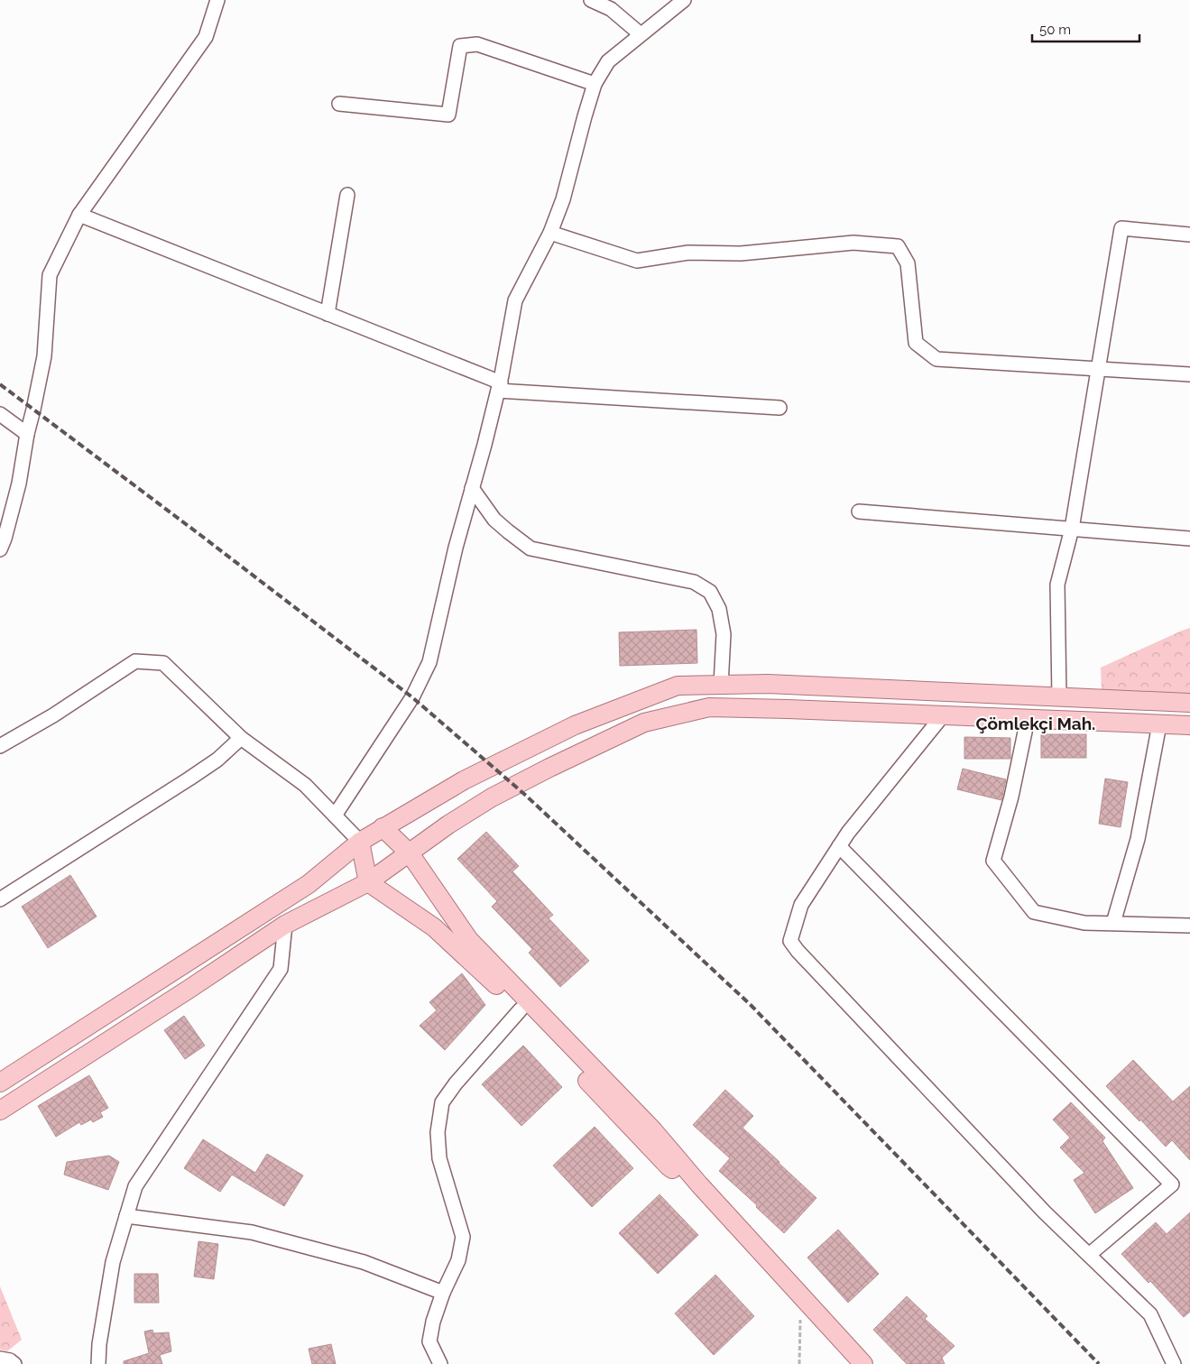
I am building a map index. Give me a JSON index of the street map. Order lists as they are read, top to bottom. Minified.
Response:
{"districts":["Çömlekçi Mah."],"scale_bar":"50 m"}
